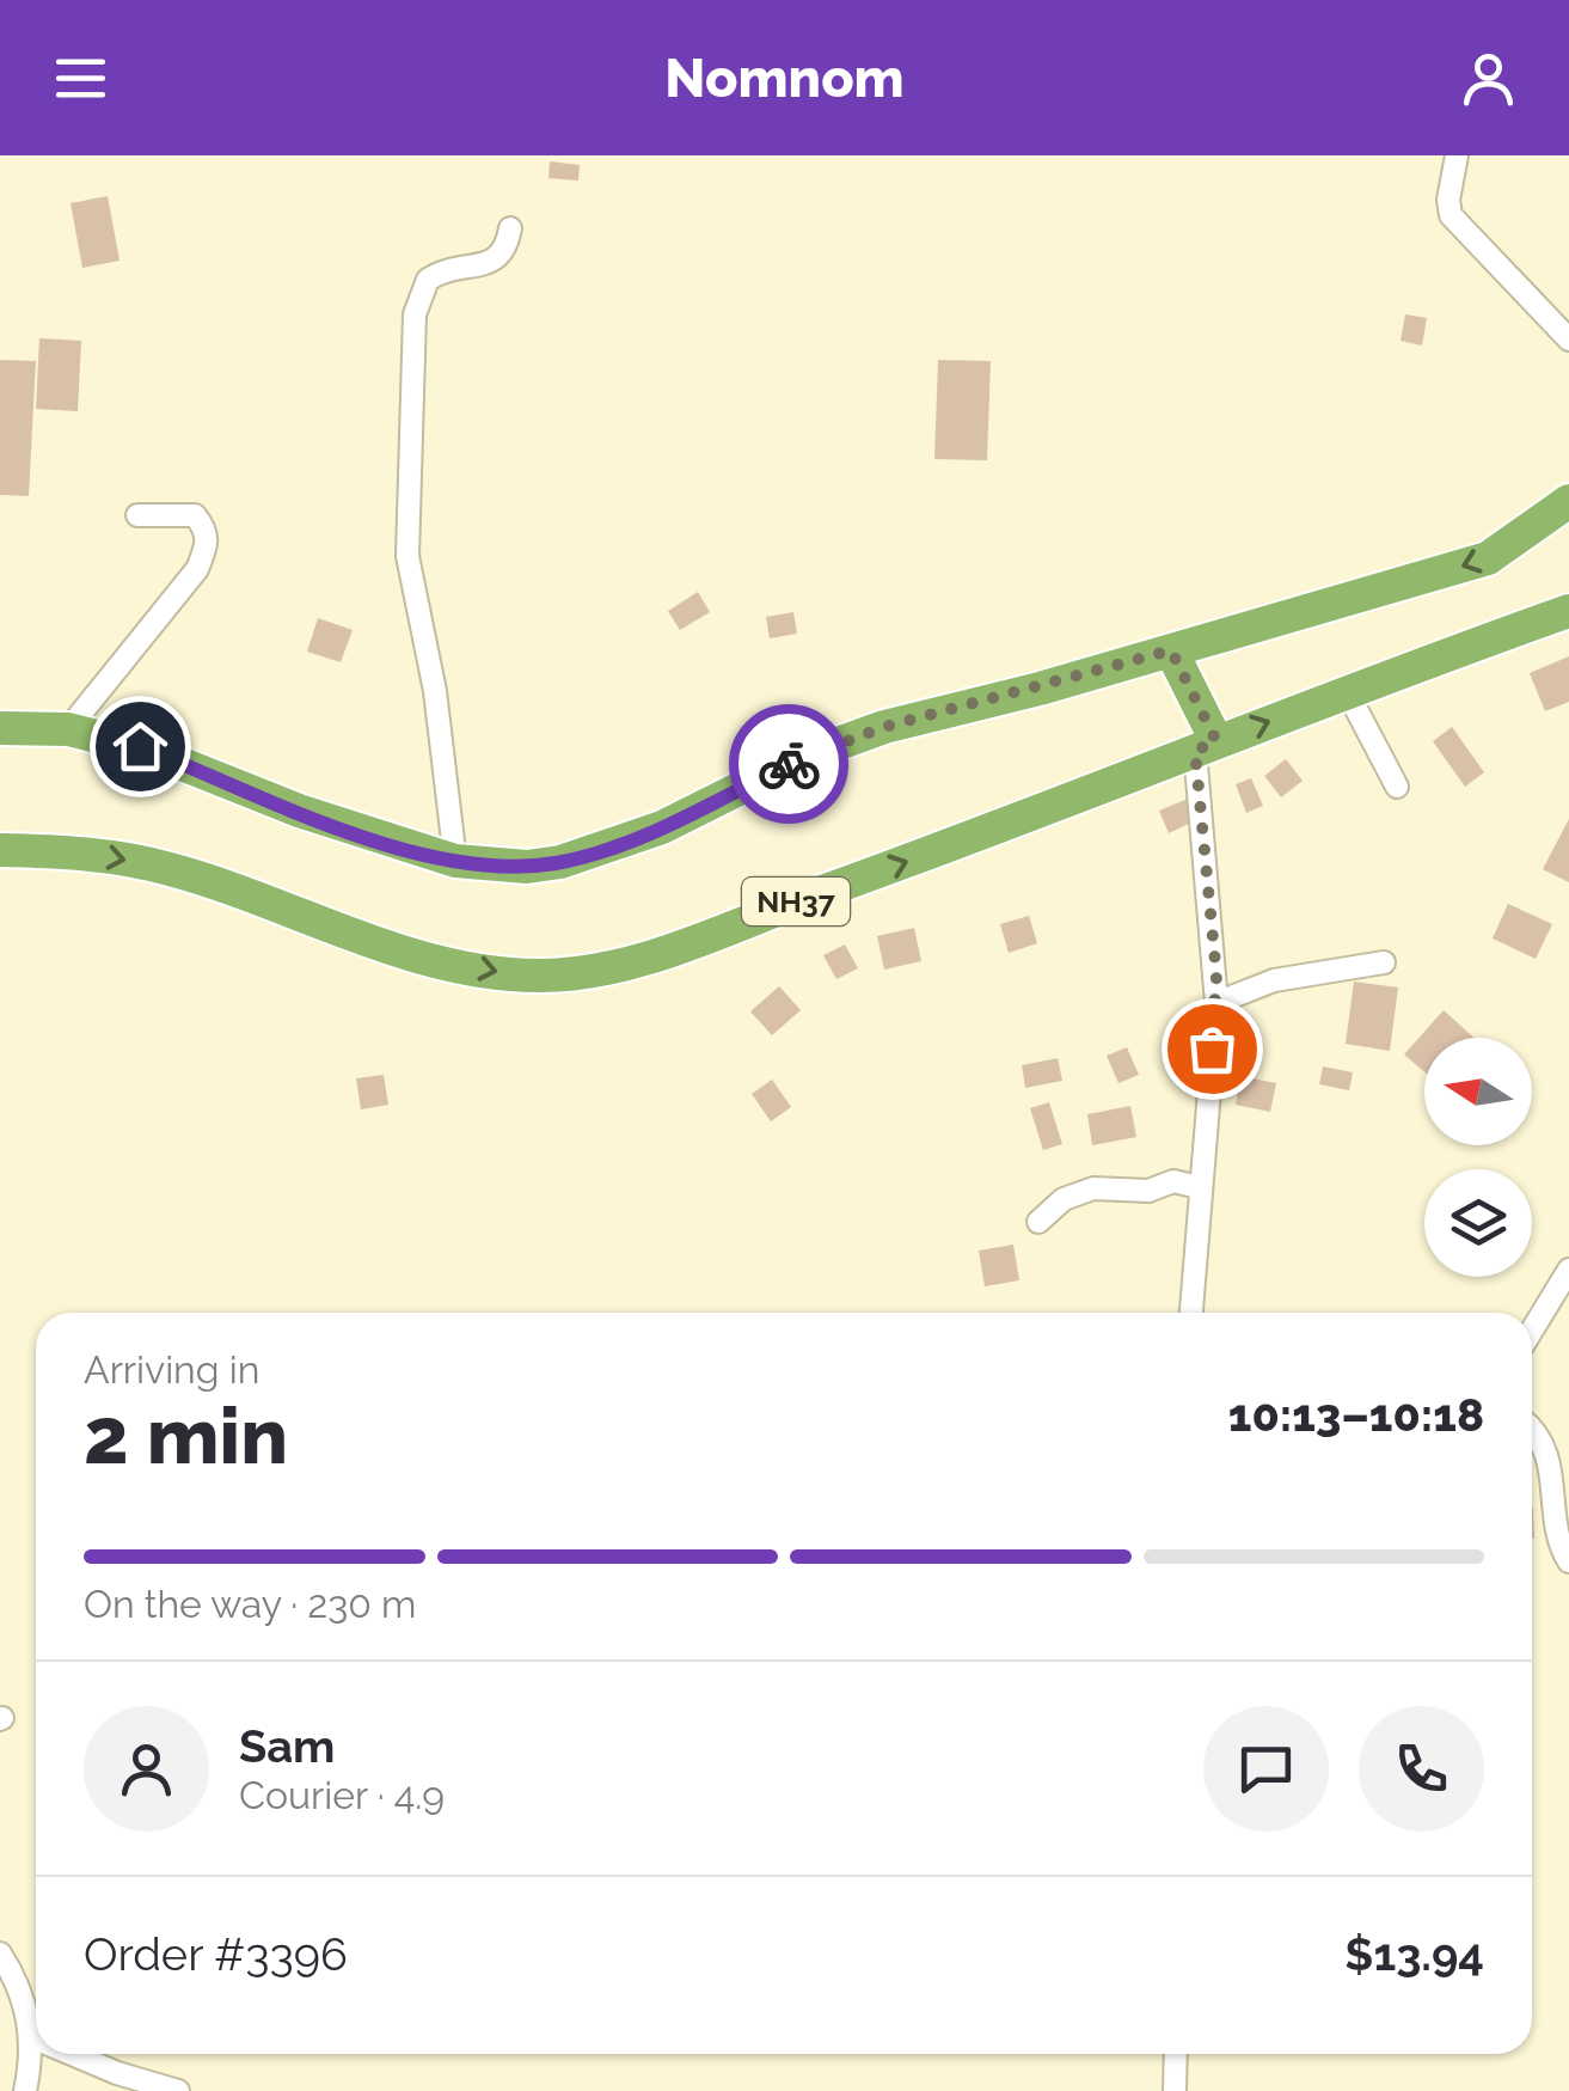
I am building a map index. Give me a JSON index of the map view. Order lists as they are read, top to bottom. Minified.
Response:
{"streets":{"highway":["NH37"]},"north":"left","page":{"header":"Nomnom","heading":["2 min","Arriving in","10:13–10:18"],"panel":["Sam","Courier · 4.9","Order #3396","$13.94"],"bar":"On the way · 230 m"}}
